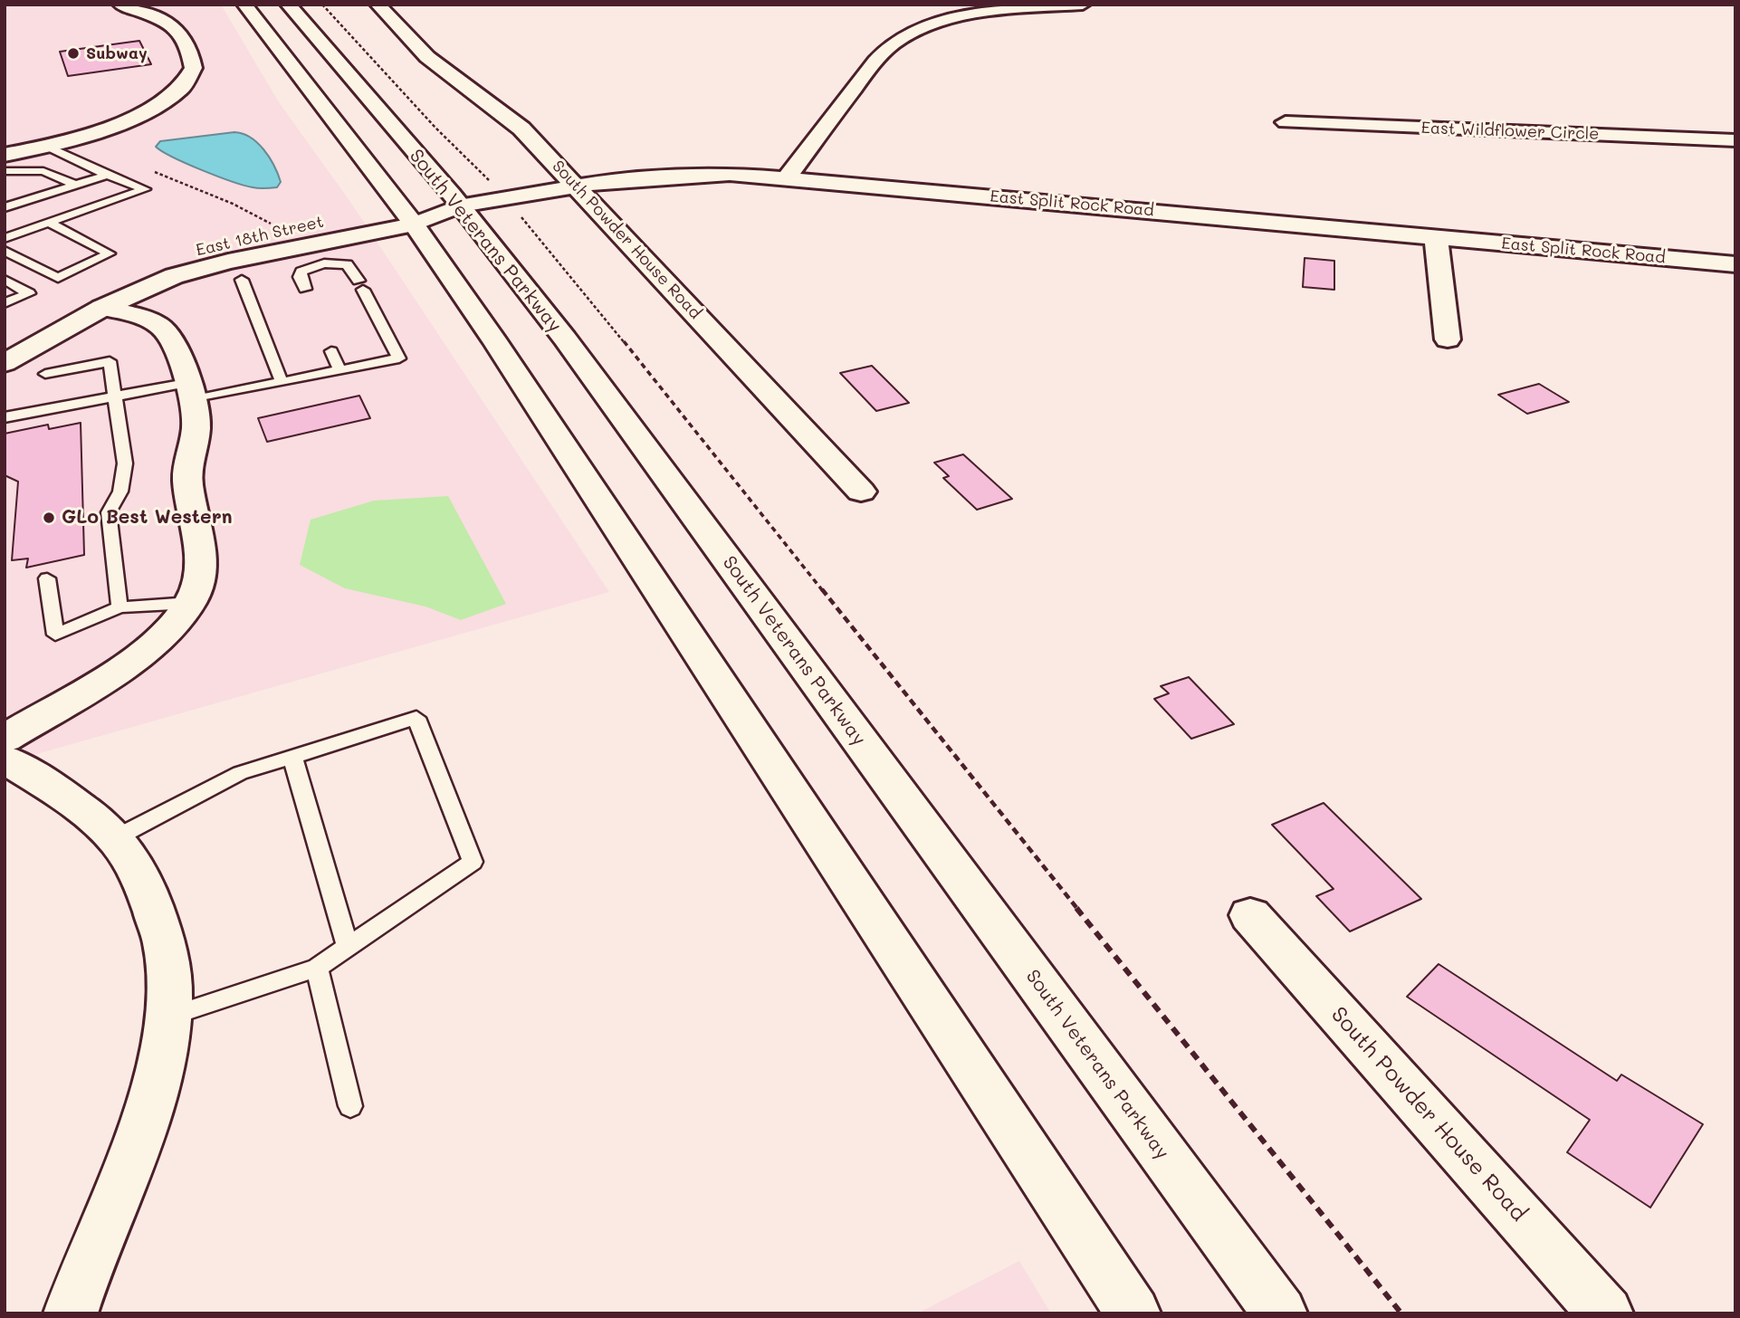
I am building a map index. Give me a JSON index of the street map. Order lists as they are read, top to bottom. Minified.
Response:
{"streets":{"main road":["East Wildflower Circle","East Split Rock Road","East 18th Street","South Powder House Road","South Veterans Parkway"]},"crossings":[["East Split Rock Road","East 18th Street"],["East Split Rock Road","South Powder House Road"],["East Split Rock Road","South Veterans Parkway"],["East 18th Street","South Veterans Parkway"]],"places":["Subway","GLo Best Western"]}
